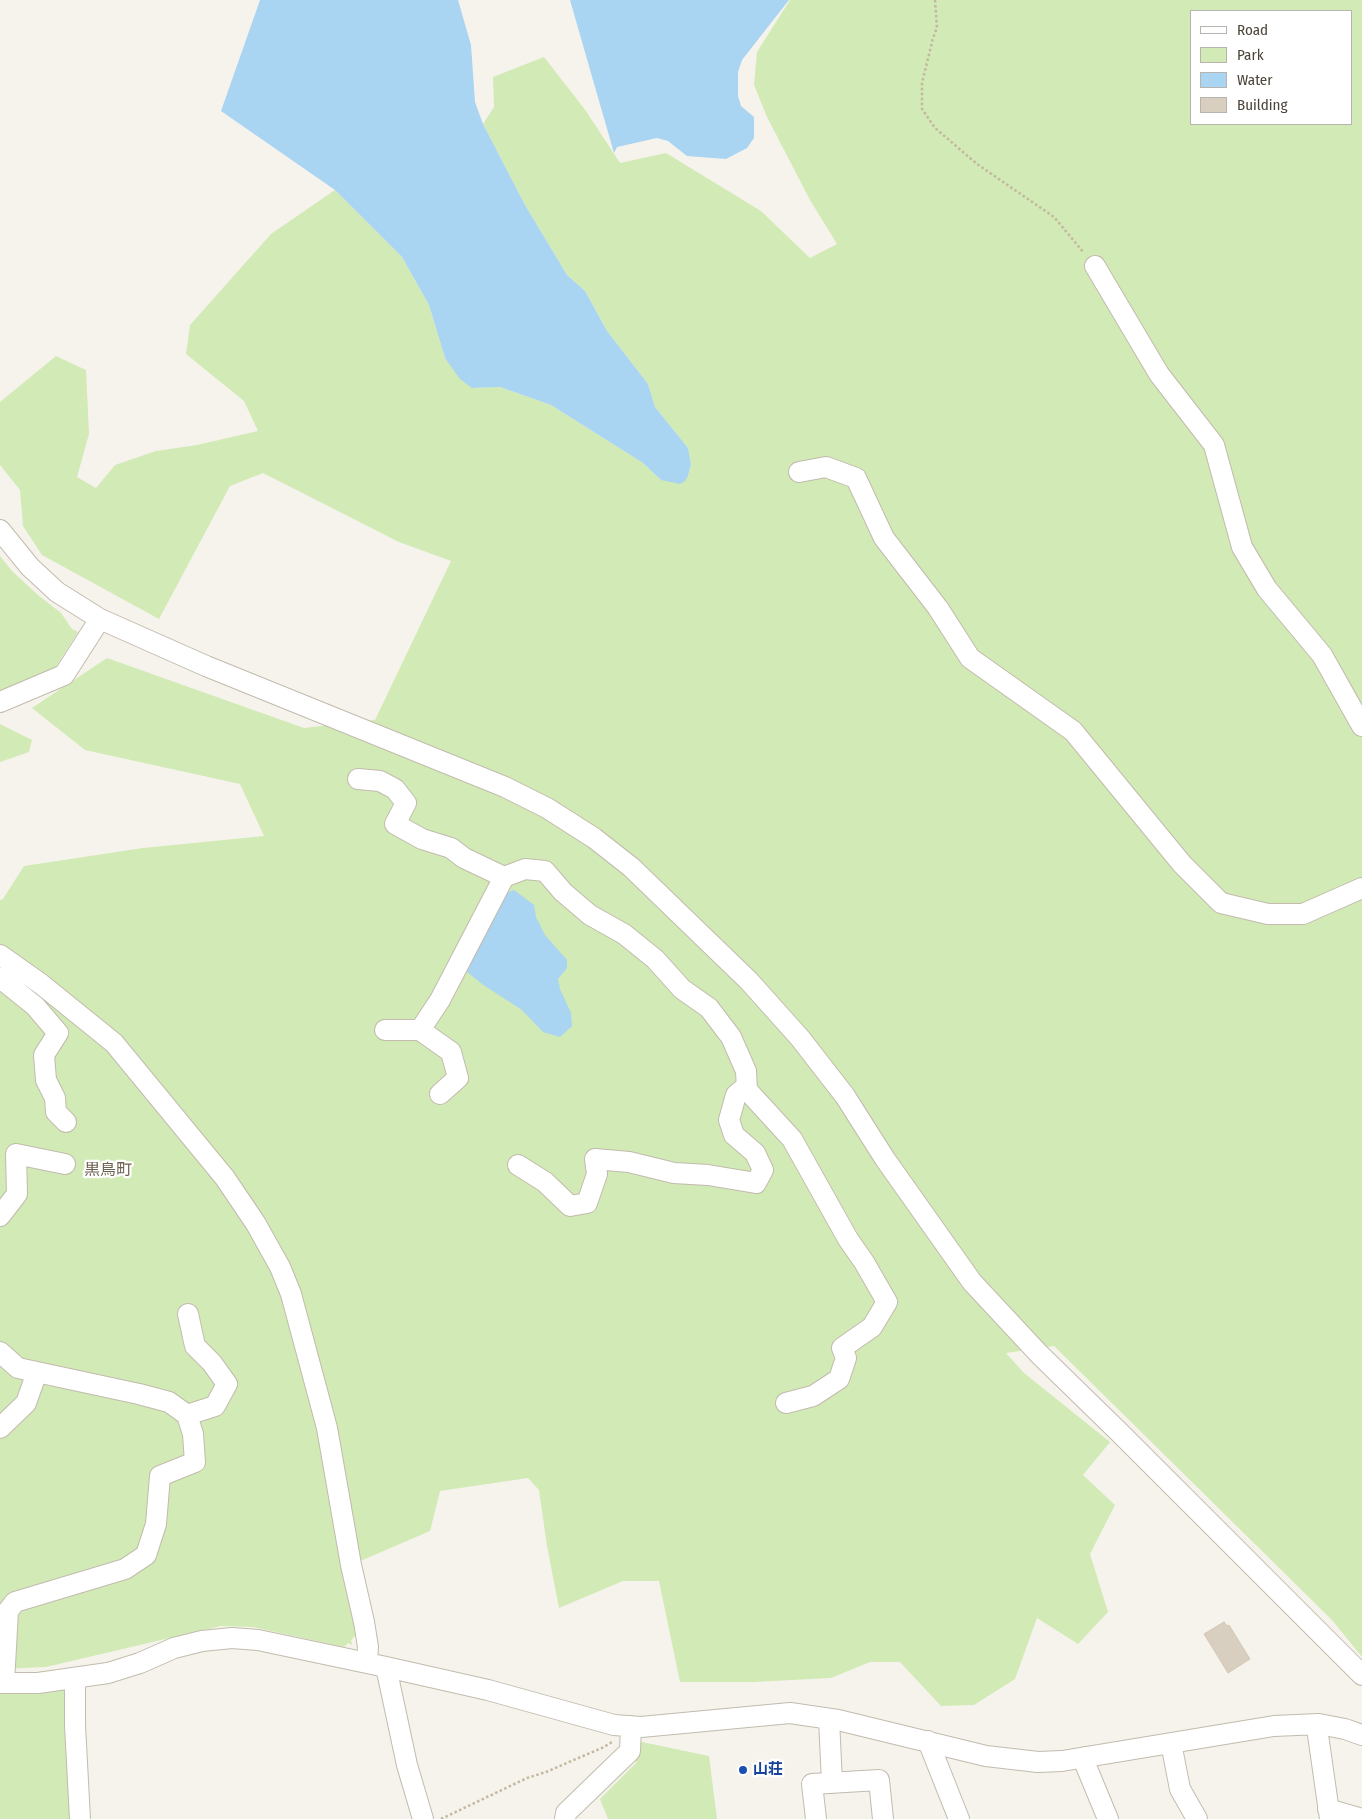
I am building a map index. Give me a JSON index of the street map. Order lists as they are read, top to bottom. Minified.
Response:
{"districts":["黒鳥町"],"places":["山荘"],"legend":["Road","Park","Water","Building"]}
